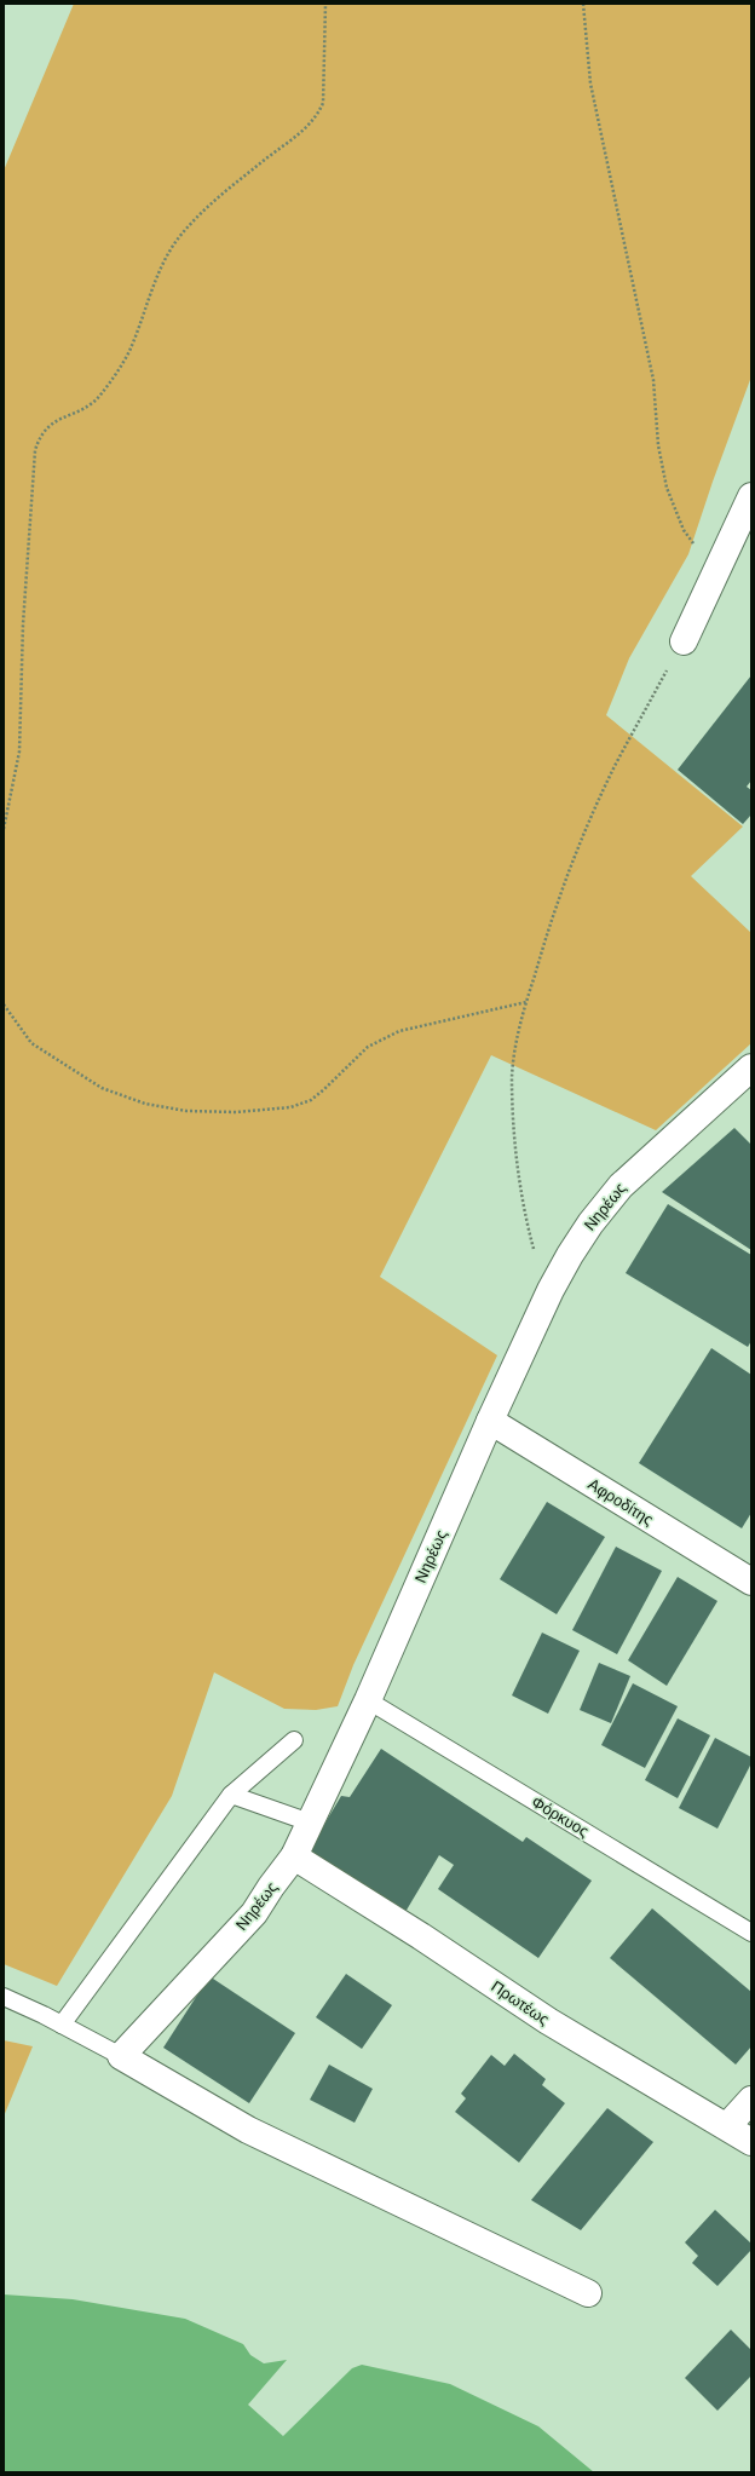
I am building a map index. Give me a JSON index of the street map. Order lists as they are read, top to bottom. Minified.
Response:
{"streets":{"street":["Νηρέως","Αφροδίτης","Πρωτέως"],"lane":["Φόρκυος"]},"crossings":[["Νηρέως","Αφροδίτης"],["Νηρέως","Φόρκυος"],["Νηρέως","Πρωτέως"]]}
